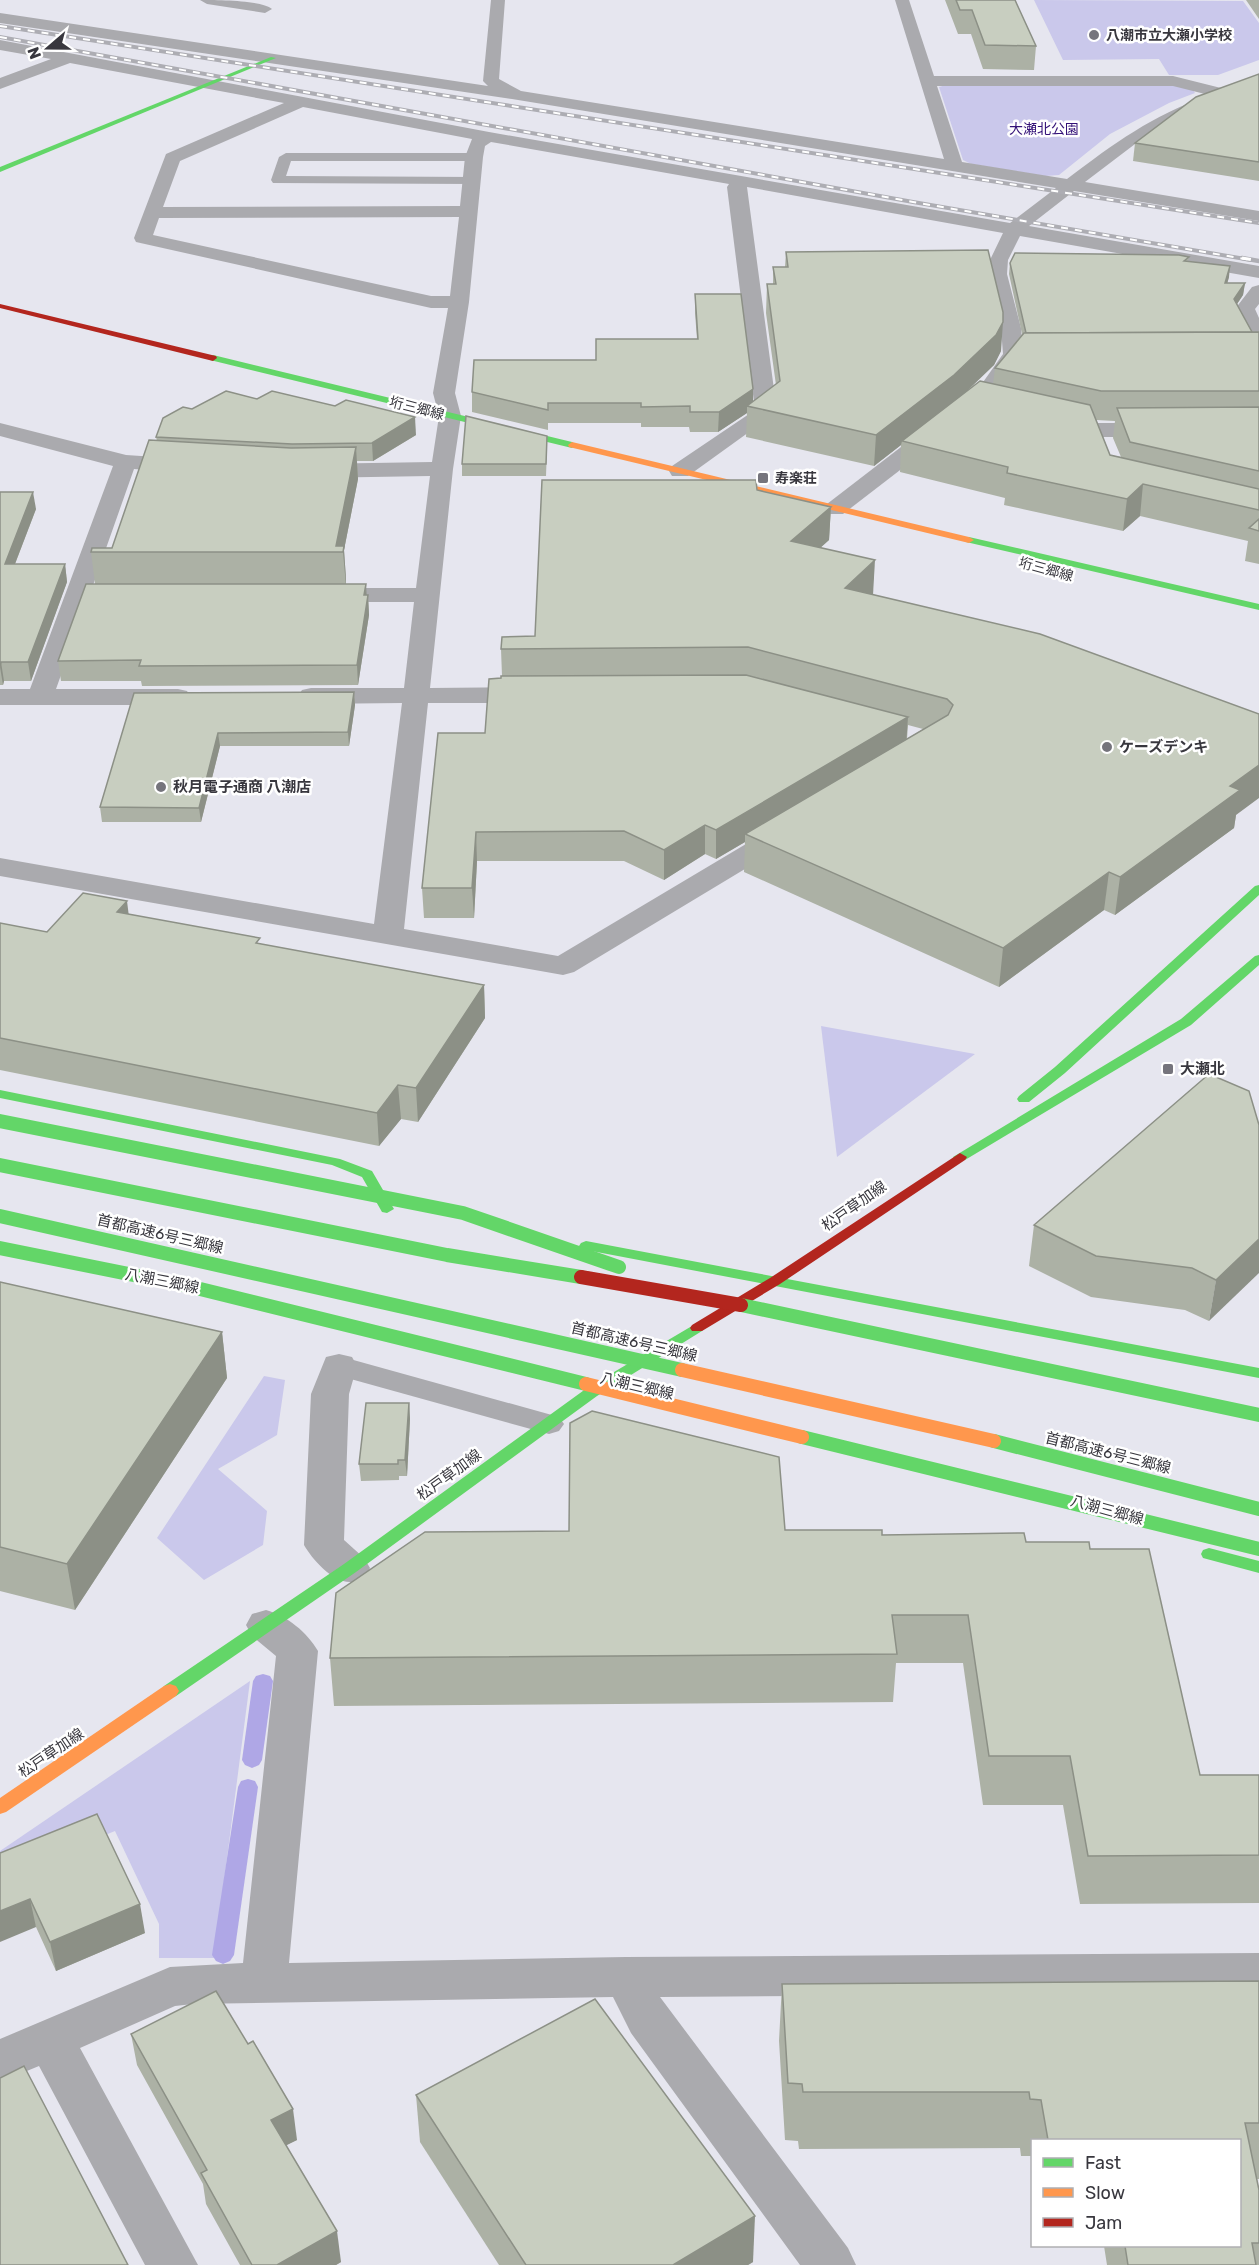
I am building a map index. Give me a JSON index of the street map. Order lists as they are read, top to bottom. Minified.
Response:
{"streets":{"main road":["垳三郷線","松戸草加線","首都高速6号三郷線","八潮三郷線"]},"crossings":[["松戸草加線","八潮三郷線"]],"parks":["大瀬北公園"],"places":{"other":["八潮市立大瀬小学校","ケーズデンキ","秋月電子通商 八潮店"],"transit":["寿楽荘","大瀬北"]},"legend":["Fast","Slow","Jam"],"north":"left"}
